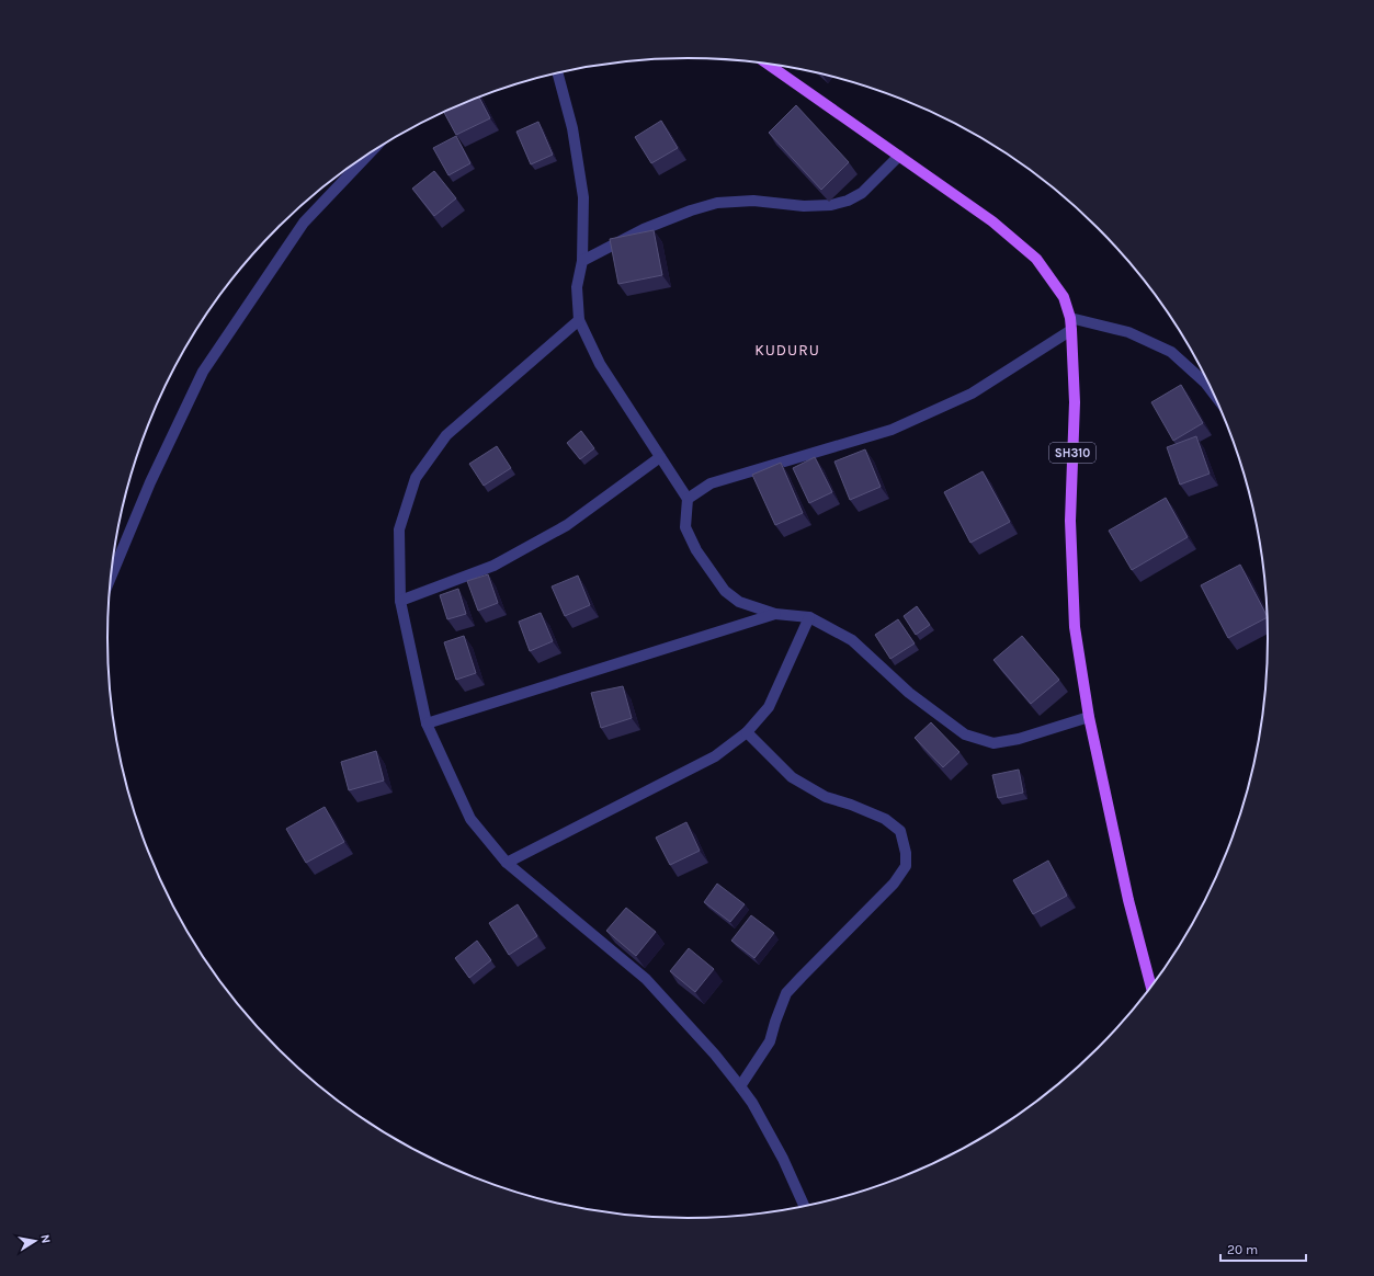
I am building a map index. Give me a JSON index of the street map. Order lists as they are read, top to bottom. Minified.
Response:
{"streets":{"main road":["SH310"]},"districts":["KUDURU"],"scale_bar":"20 m","north":"right"}
